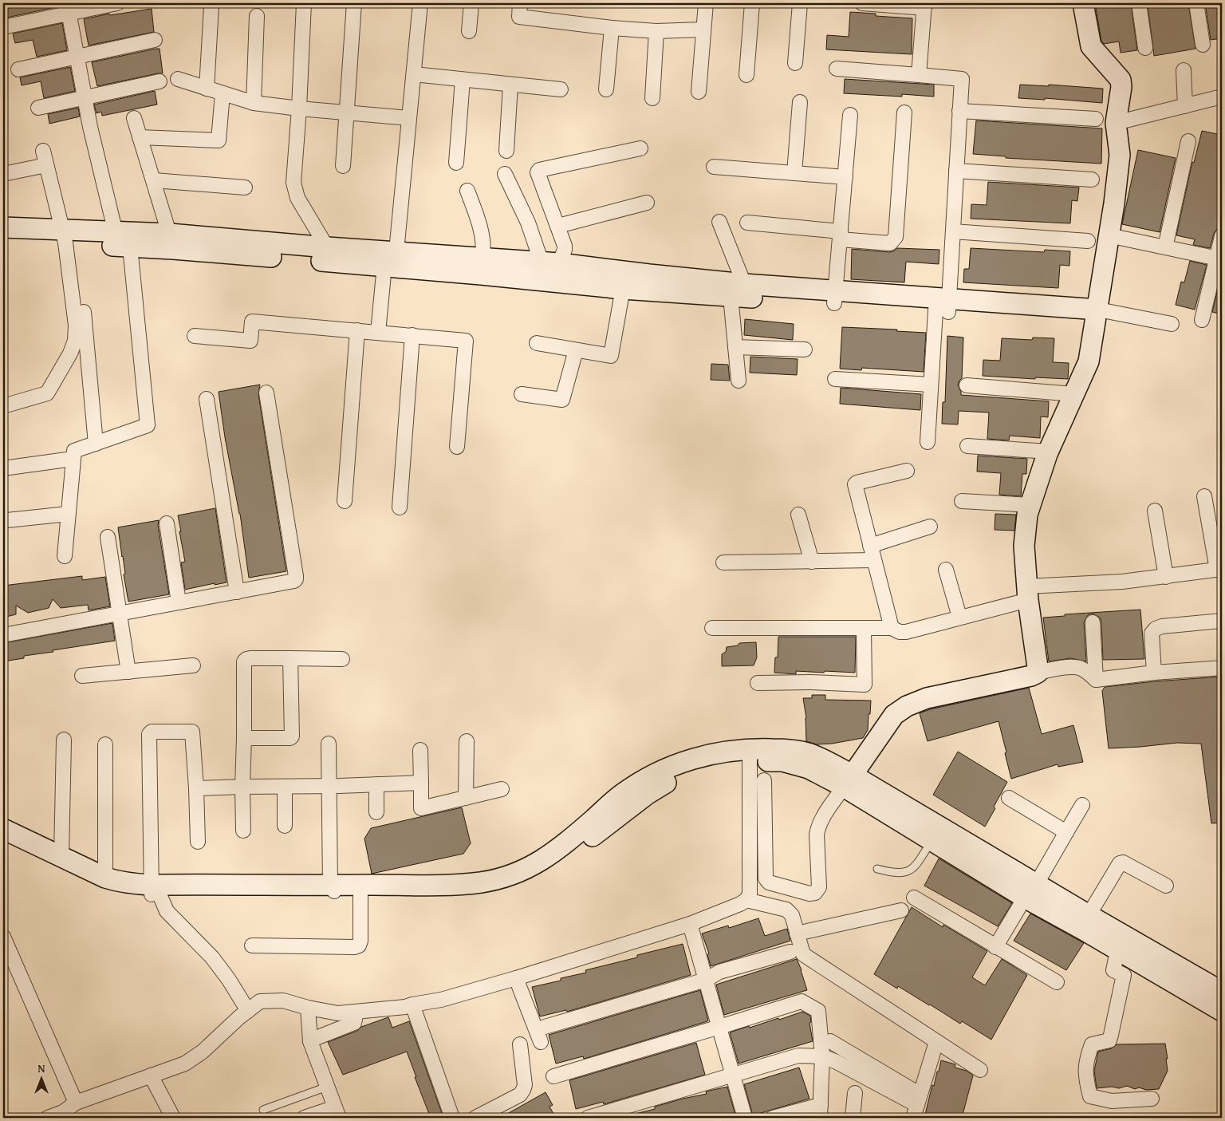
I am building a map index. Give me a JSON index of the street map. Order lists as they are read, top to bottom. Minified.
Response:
{"north":"top"}
